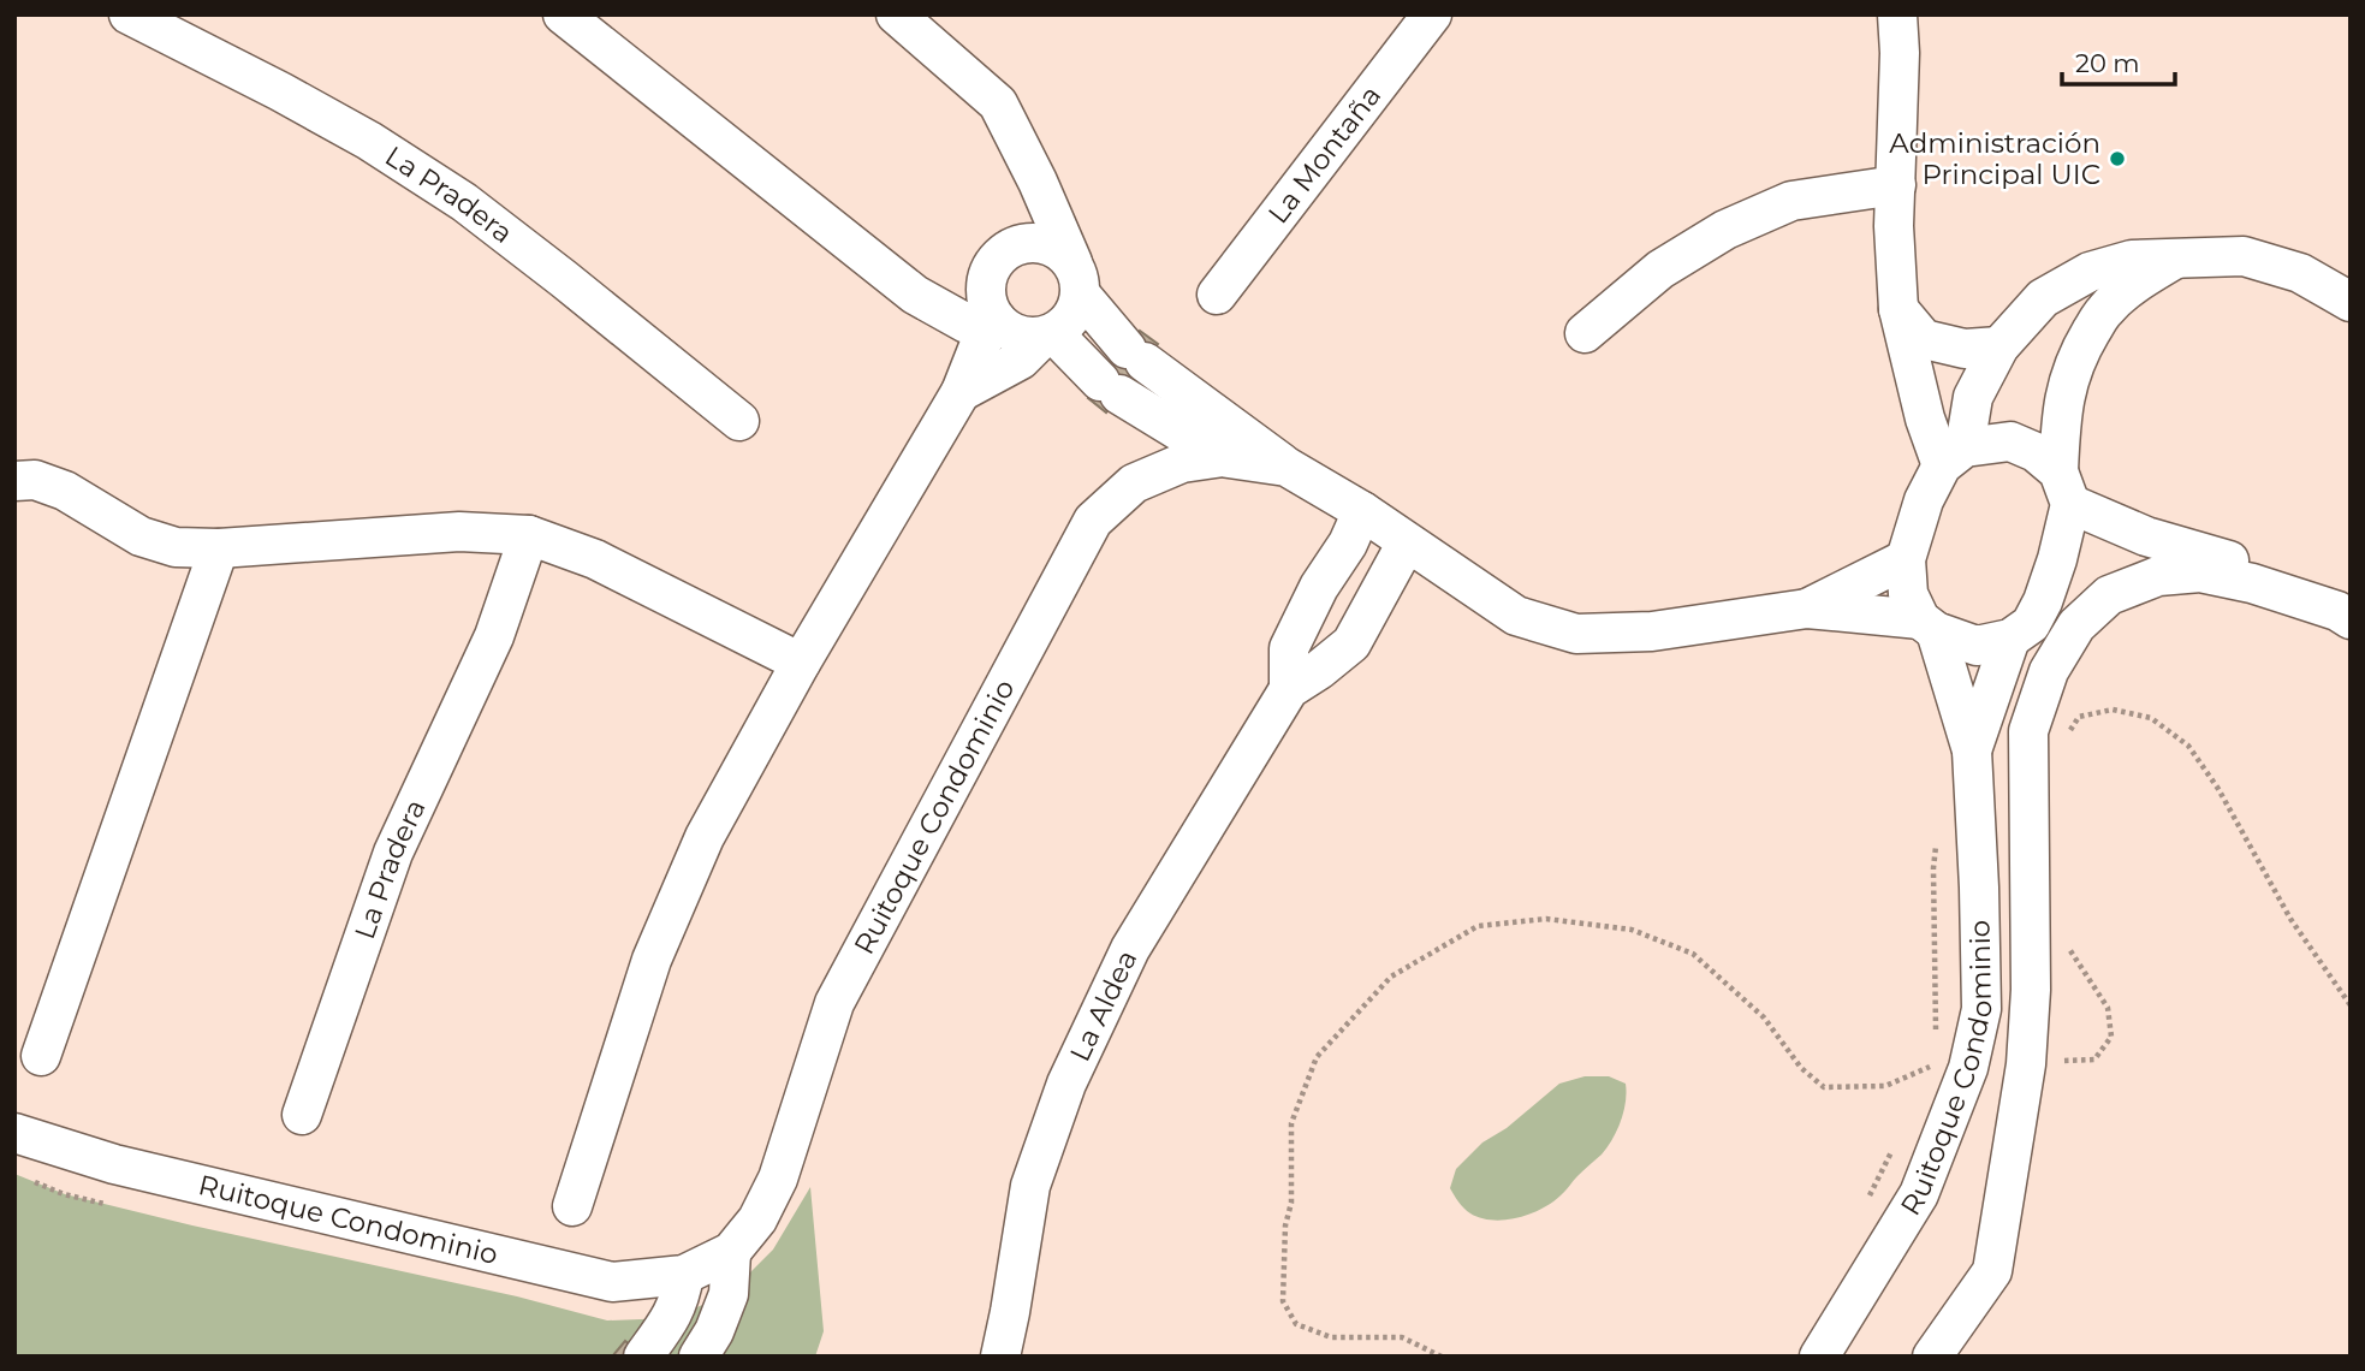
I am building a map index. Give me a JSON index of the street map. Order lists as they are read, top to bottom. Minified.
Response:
{"streets":{"street":["La Montaña","La Pradera","Ruitoque Condominio","La Aldea"]},"crossings":[["Ruitoque Condominio","La Aldea"]],"places":["Administración Principal UIC"],"scale_bar":"20 m"}
